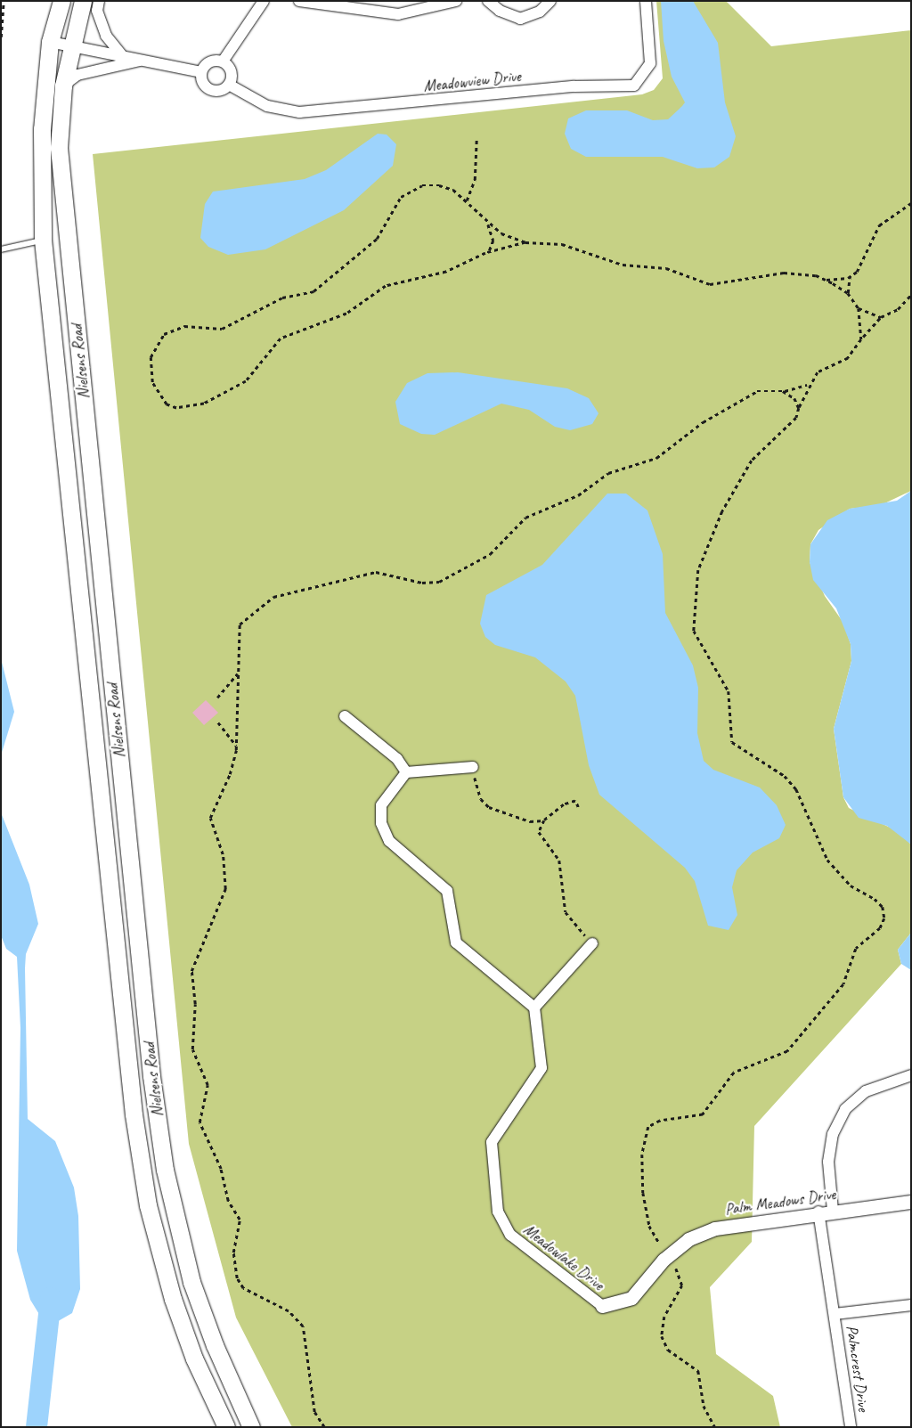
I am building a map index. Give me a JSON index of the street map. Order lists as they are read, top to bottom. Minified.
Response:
{"streets":{"main road":["Nielsens Road"],"street":["Meadowview Drive","Palm Meadows Drive","Meadowlake Drive","Palmcrest Drive"]},"crossings":[["Palm Meadows Drive","Meadowlake Drive"],["Palm Meadows Drive","Palmcrest Drive"]]}
